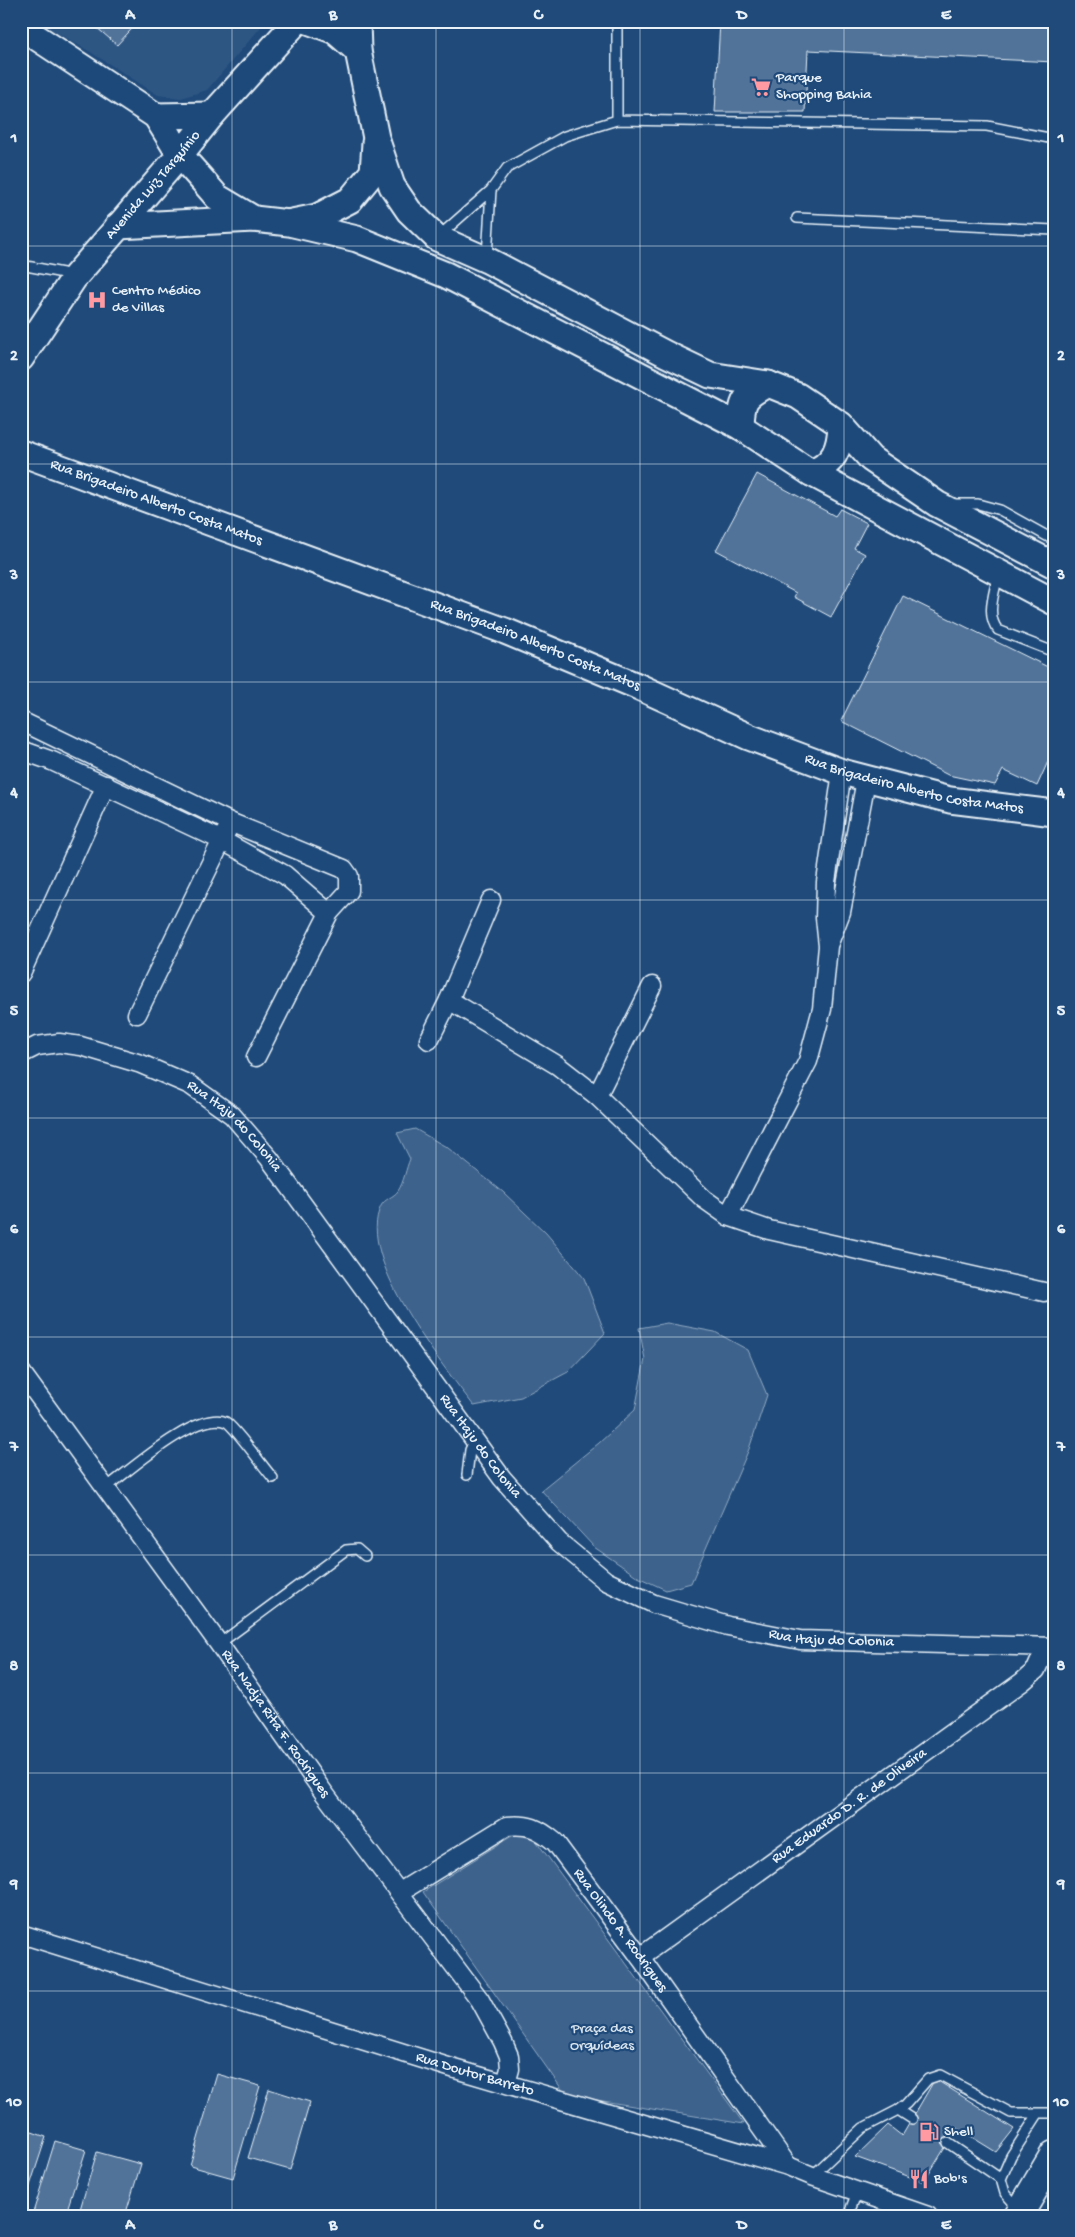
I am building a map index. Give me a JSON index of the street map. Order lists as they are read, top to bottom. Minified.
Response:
{"streets":{"street":["Avenida Luiz Tarquínio","Rua Brigadeiro Alberto Costa Matos","Rua Itaju do Colonia","Rua Nadja Rita F. Rodrigues","Rua Eduardo D. R. de Oliveira","Rua Olindo A. Rodrigues","Rua Doutor Barreto"]},"crossings":[["Rua Itaju do Colonia","Rua Eduardo D. R. de Oliveira"],["Rua Nadja Rita F. Rodrigues","Rua Olindo A. Rodrigues"],["Rua Nadja Rita F. Rodrigues","Rua Doutor Barreto"],["Rua Eduardo D. R. de Oliveira","Rua Olindo A. Rodrigues"],["Rua Olindo A. Rodrigues","Rua Doutor Barreto"]],"parks":["Praça das Orquídeas"],"places":{"supermarket":["Parque Shopping Bahia"],"hospital":["Centro Médico de Villas"],"fuel station":["Shell"],"restaurant":["Bob's"]},"grid":{"columns":["A","B","C","D","E"],"rows":["1","2","3","4","5","6","7","8","9","10"]}}
